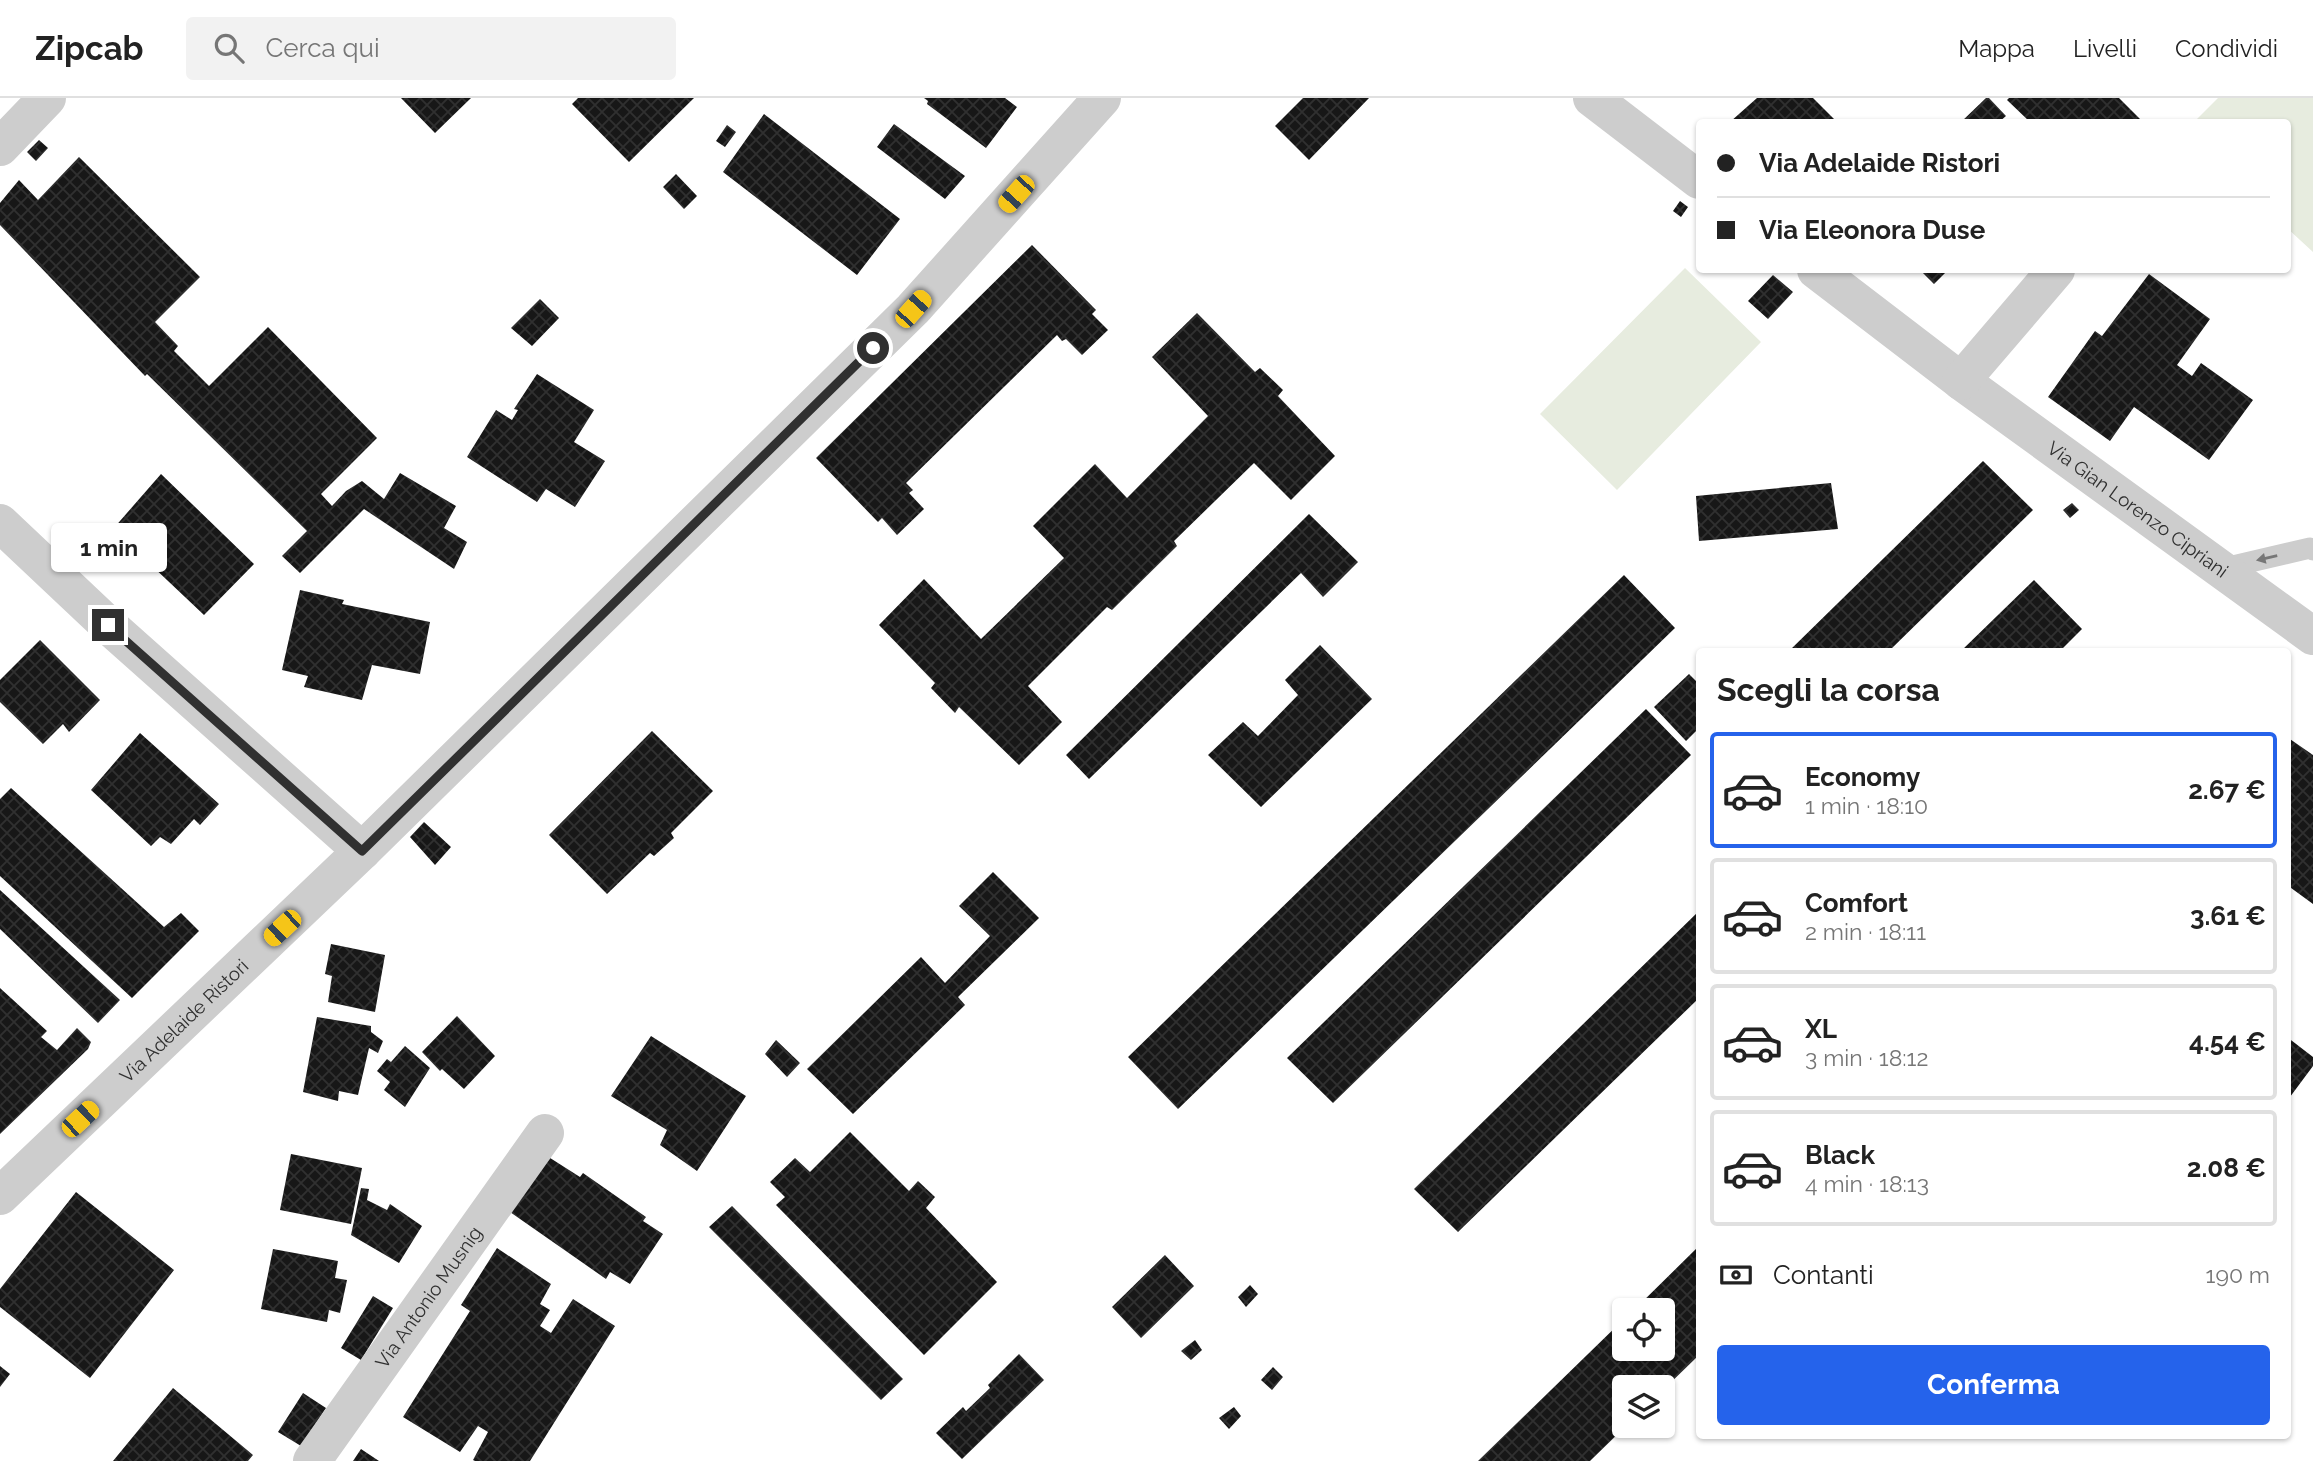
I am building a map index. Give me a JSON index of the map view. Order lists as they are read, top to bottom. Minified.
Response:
{"streets":{"street":["Via Gian Lorenzo Cipriani","Via Adelaide Ristori","Via Antonio Musnig"]},"page":{"header":"Zipcab","search":"Cerca qui","nav":["Mappa","Livelli","Condividi"],"banner":["Via Adelaide Ristori","Via Eleonora Duse"],"bubble":"1 min","heading":"Scegli la corsa","list":[{"name":"Economy","note":"1 min · 18:10","value":"2.67 €"},{"name":"Comfort","note":"2 min · 18:11","value":"3.61 €"},{"name":"XL","note":"3 min · 18:12","value":"4.54 €"},{"name":"Black","note":"4 min · 18:13","value":"2.08 €"}],"pay":["Contanti","190 m"],"buttons":"Conferma"}}
